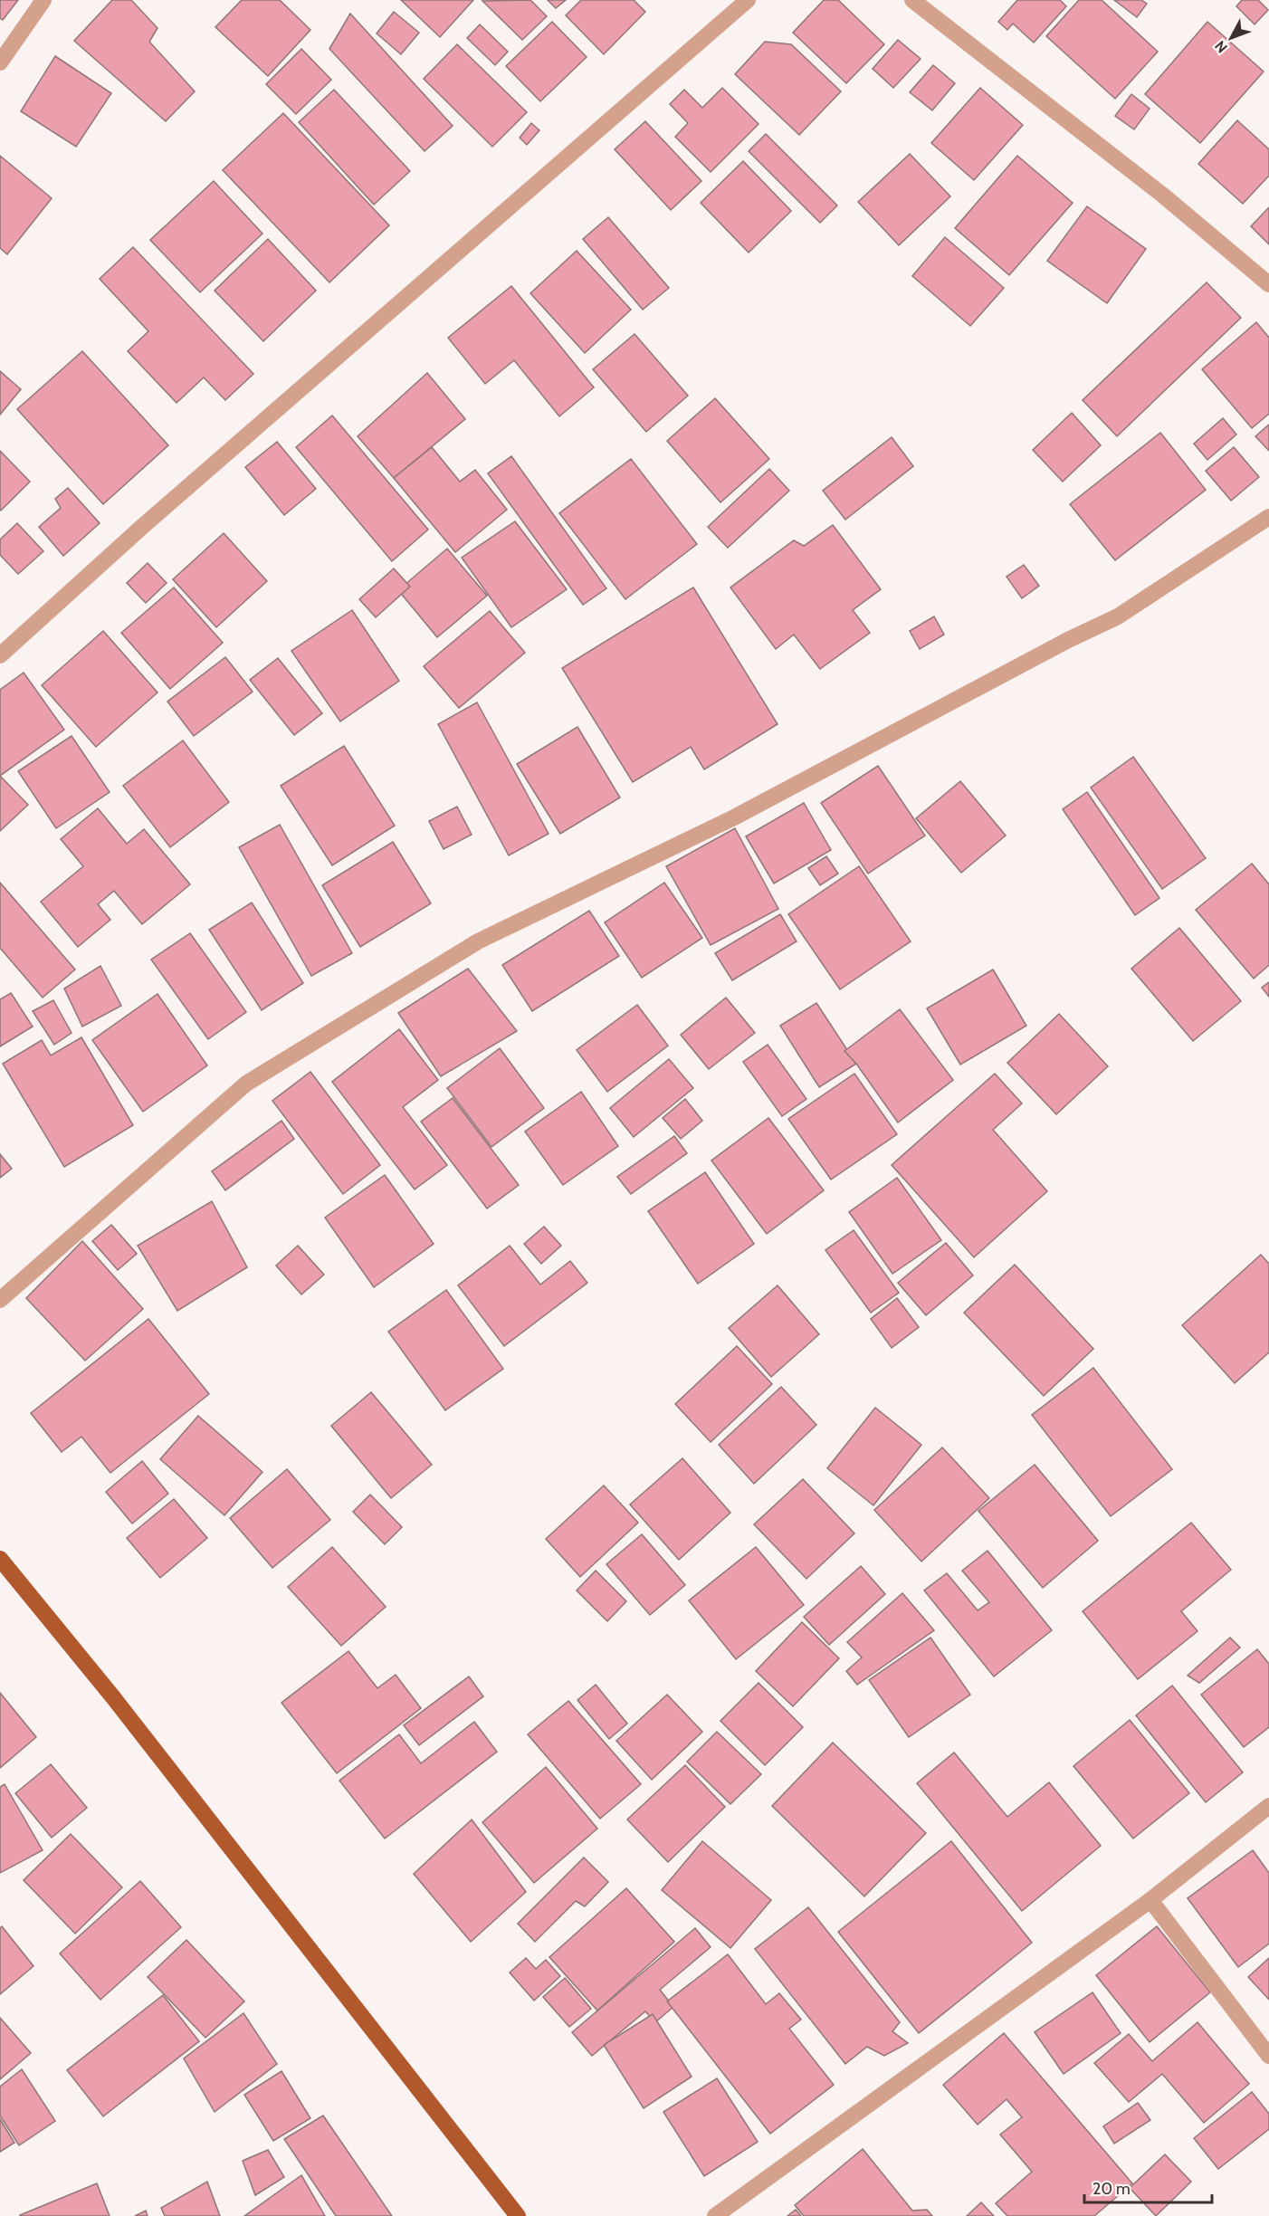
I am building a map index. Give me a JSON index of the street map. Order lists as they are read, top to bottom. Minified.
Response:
{"scale_bar":"20 m","north":"bottom left"}
